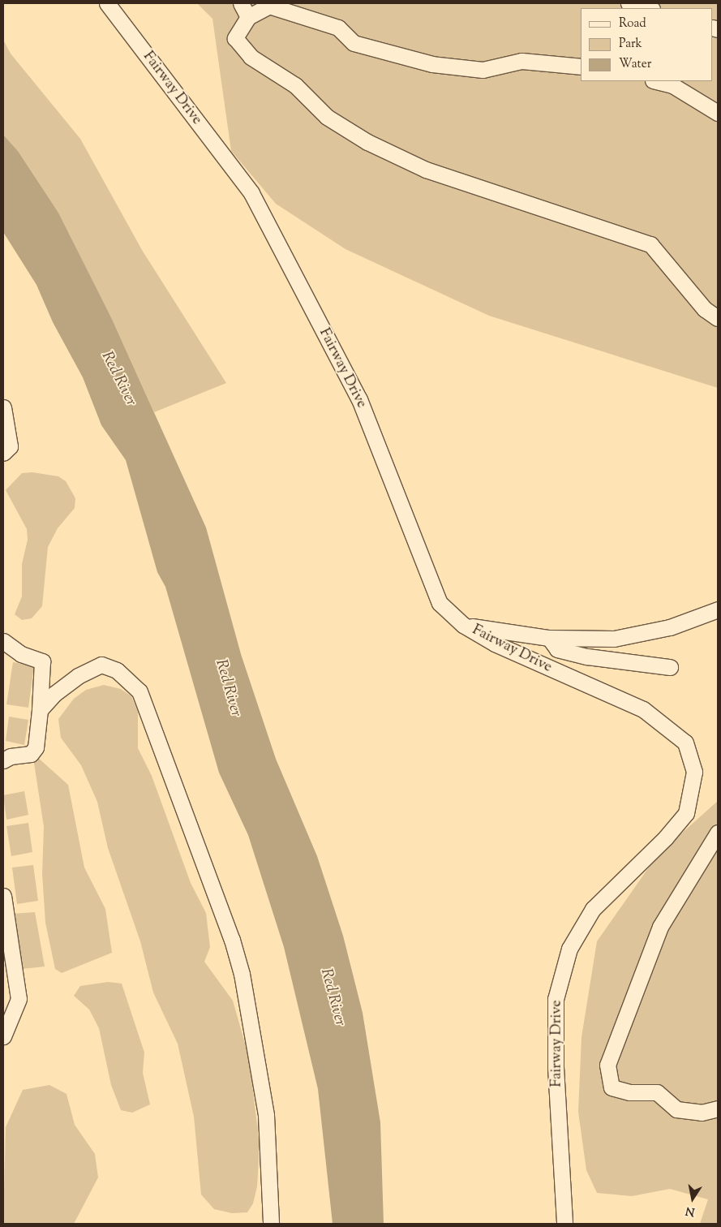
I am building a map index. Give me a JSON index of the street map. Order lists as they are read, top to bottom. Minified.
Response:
{"streets":{"street":["Fairway Drive"]},"water":["Red River"],"legend":["Road","Park","Water"],"north":"bottom"}
